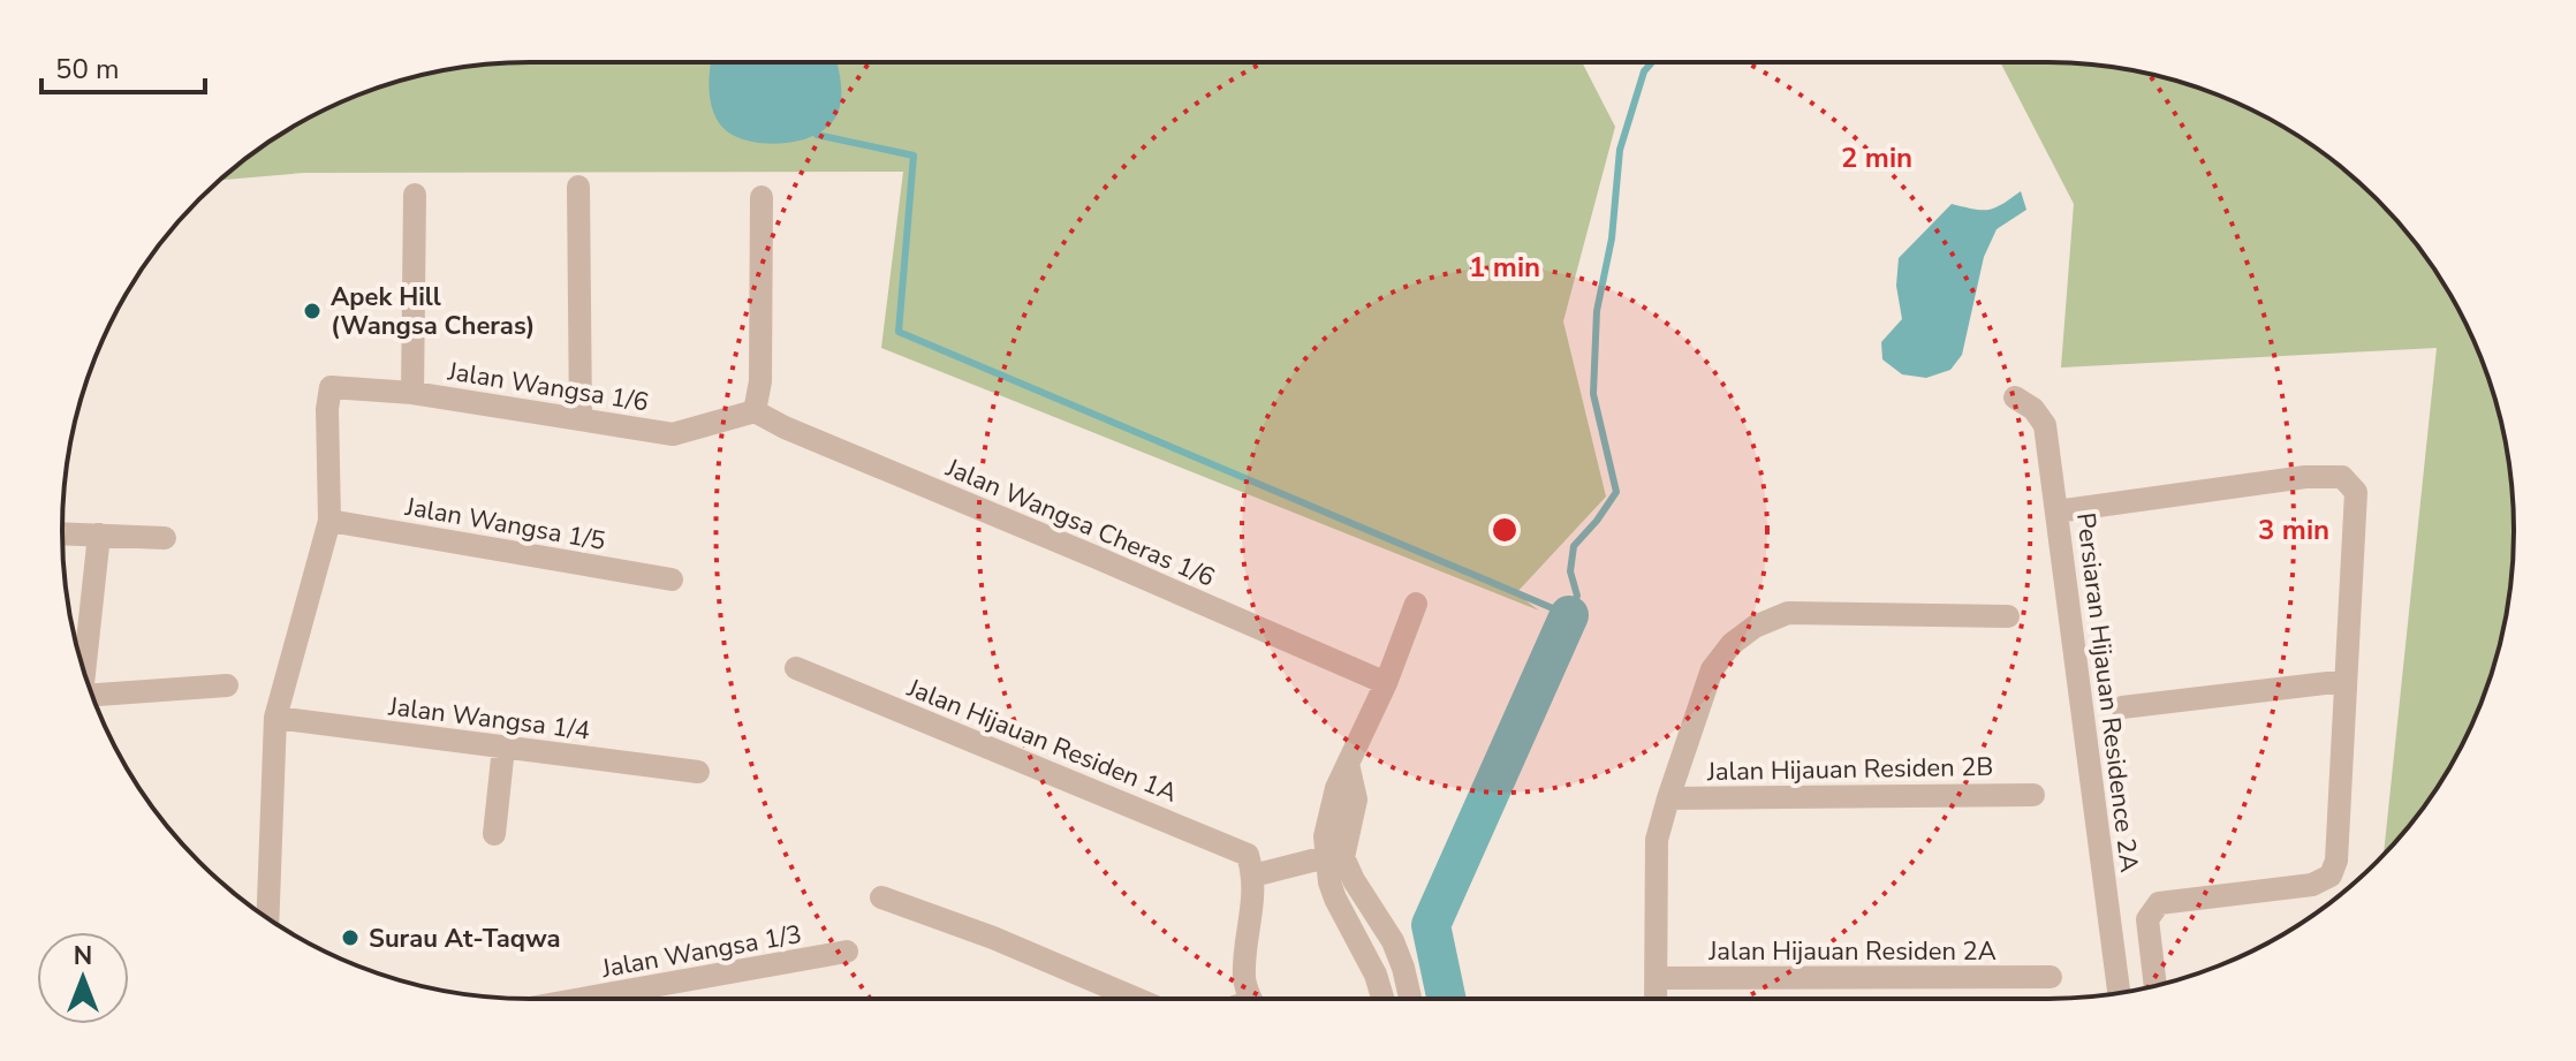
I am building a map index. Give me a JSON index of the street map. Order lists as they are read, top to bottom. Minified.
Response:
{"streets":{"street":["Jalan Wangsa 1/6","Jalan Wangsa Cheras 1/6","Jalan Wangsa 1/5","Persiaran Hijauan Residence 2A","Jalan Wangsa 1/4","Jalan Hijauan Residen 1A","Jalan Hijauan Residen 2B","Jalan Wangsa 1/3","Jalan Hijauan Residen 2A"]},"crossings":[["Jalan Wangsa 1/6","Jalan Wangsa Cheras 1/6"],["Jalan Wangsa 1/6","Jalan Wangsa 1/5"]],"places":["Apek Hill (Wangsa Cheras)","Surau At-Taqwa"],"scale_bar":"50 m","north":"top","rings":["2 min","1 min","3 min"]}
